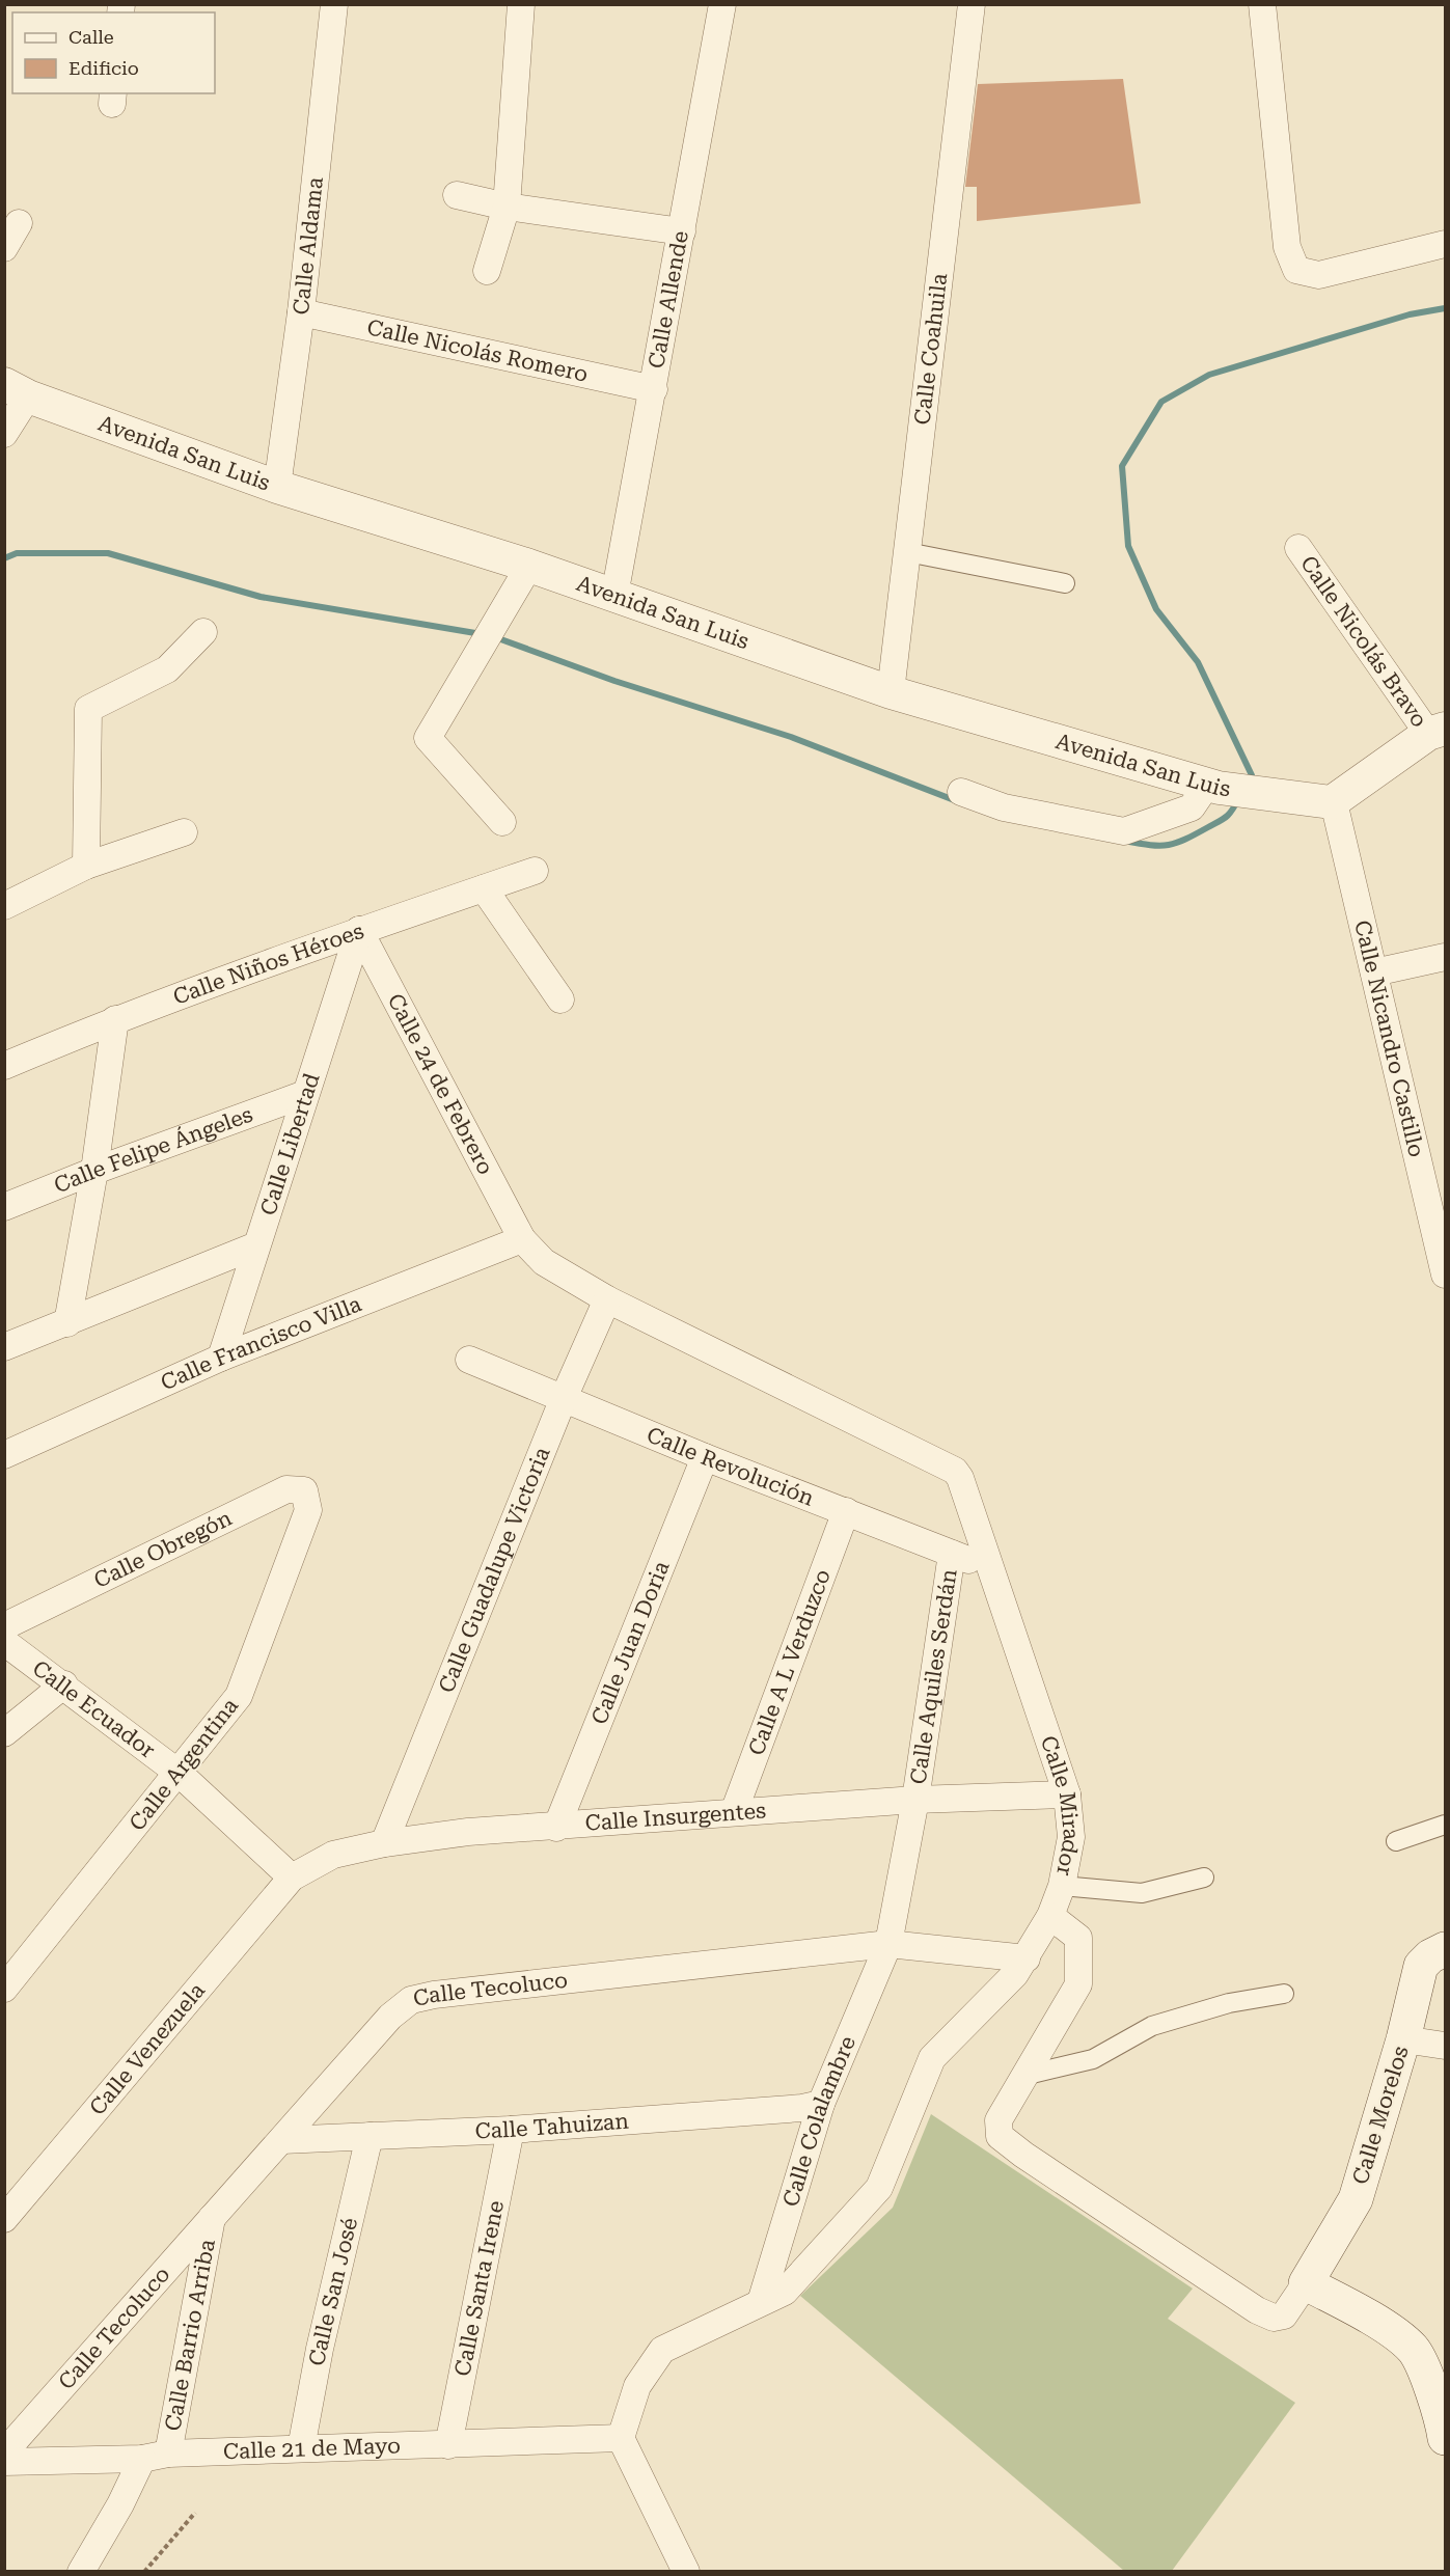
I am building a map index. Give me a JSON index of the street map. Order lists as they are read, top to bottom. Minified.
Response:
{"streets":{"main road":["Calle Morelos"],"street":["Calle Aldama","Calle Allende","Calle Coahuila","Calle Nicolás Romero","Avenida San Luis","Calle Nicolás Bravo","Calle Niños Héroes","Calle Nicandro Castillo","Calle 24 de Febrero","Calle Libertad","Calle Felipe Ángeles","Calle Francisco Villa","Calle Revolución","Calle Obregón","Calle Guadalupe Victoria","Calle Juan Doria","Calle A L Verduzco","Calle Aquiles Serdán","Calle Ecuador","Calle Argentina","Calle Mirador","Calle Insurgentes","Calle Tecoluco","Calle Venezuela","Calle Colalambre","Calle Tahuizan","Calle Santa Irene","Calle San José","Calle Barrio Arriba","Calle 21 de Mayo"]},"crossings":[["Calle Aldama","Calle Nicolás Romero"],["Calle Aldama","Avenida San Luis"],["Calle Allende","Calle Nicolás Romero"],["Calle Allende","Avenida San Luis"],["Calle Coahuila","Avenida San Luis"],["Avenida San Luis","Calle Nicandro Castillo"],["Calle Niños Héroes","Calle 24 de Febrero"],["Calle Niños Héroes","Calle Libertad"],["Calle 24 de Febrero","Calle Libertad"],["Calle 24 de Febrero","Calle Francisco Villa"],["Calle 24 de Febrero","Calle Guadalupe Victoria"],["Calle 24 de Febrero","Calle Mirador"],["Calle Libertad","Calle Felipe Ángeles"],["Calle Libertad","Calle Francisco Villa"],["Calle Revolución","Calle Guadalupe Victoria"],["Calle Revolución","Calle Juan Doria"],["Calle Revolución","Calle A L Verduzco"],["Calle Revolución","Calle Aquiles Serdán"],["Calle Revolución","Calle Mirador"],["Calle Obregón","Calle Argentina"],["Calle Guadalupe Victoria","Calle Insurgentes"],["Calle Juan Doria","Calle Insurgentes"],["Calle A L Verduzco","Calle Insurgentes"],["Calle Aquiles Serdán","Calle Insurgentes"],["Calle Aquiles Serdán","Calle Tecoluco"],["Calle Aquiles Serdán","Calle Colalambre"],["Calle Ecuador","Calle Argentina"],["Calle Ecuador","Calle Insurgentes"],["Calle Ecuador","Calle Venezuela"],["Calle Mirador","Calle Insurgentes"],["Calle Mirador","Calle Tecoluco"],["Calle Mirador","Calle Colalambre"],["Calle Mirador","Calle 21 de Mayo"],["Calle Insurgentes","Calle Venezuela"],["Calle Tecoluco","Calle Colalambre"],["Calle Tecoluco","Calle Tahuizan"],["Calle Tecoluco","Calle Barrio Arriba"],["Calle Colalambre","Calle Tahuizan"],["Calle Tahuizan","Calle Santa Irene"],["Calle Tahuizan","Calle San José"],["Calle Santa Irene","Calle 21 de Mayo"],["Calle San José","Calle 21 de Mayo"],["Calle Barrio Arriba","Calle 21 de Mayo"]],"legend":["Calle","Edificio"]}
